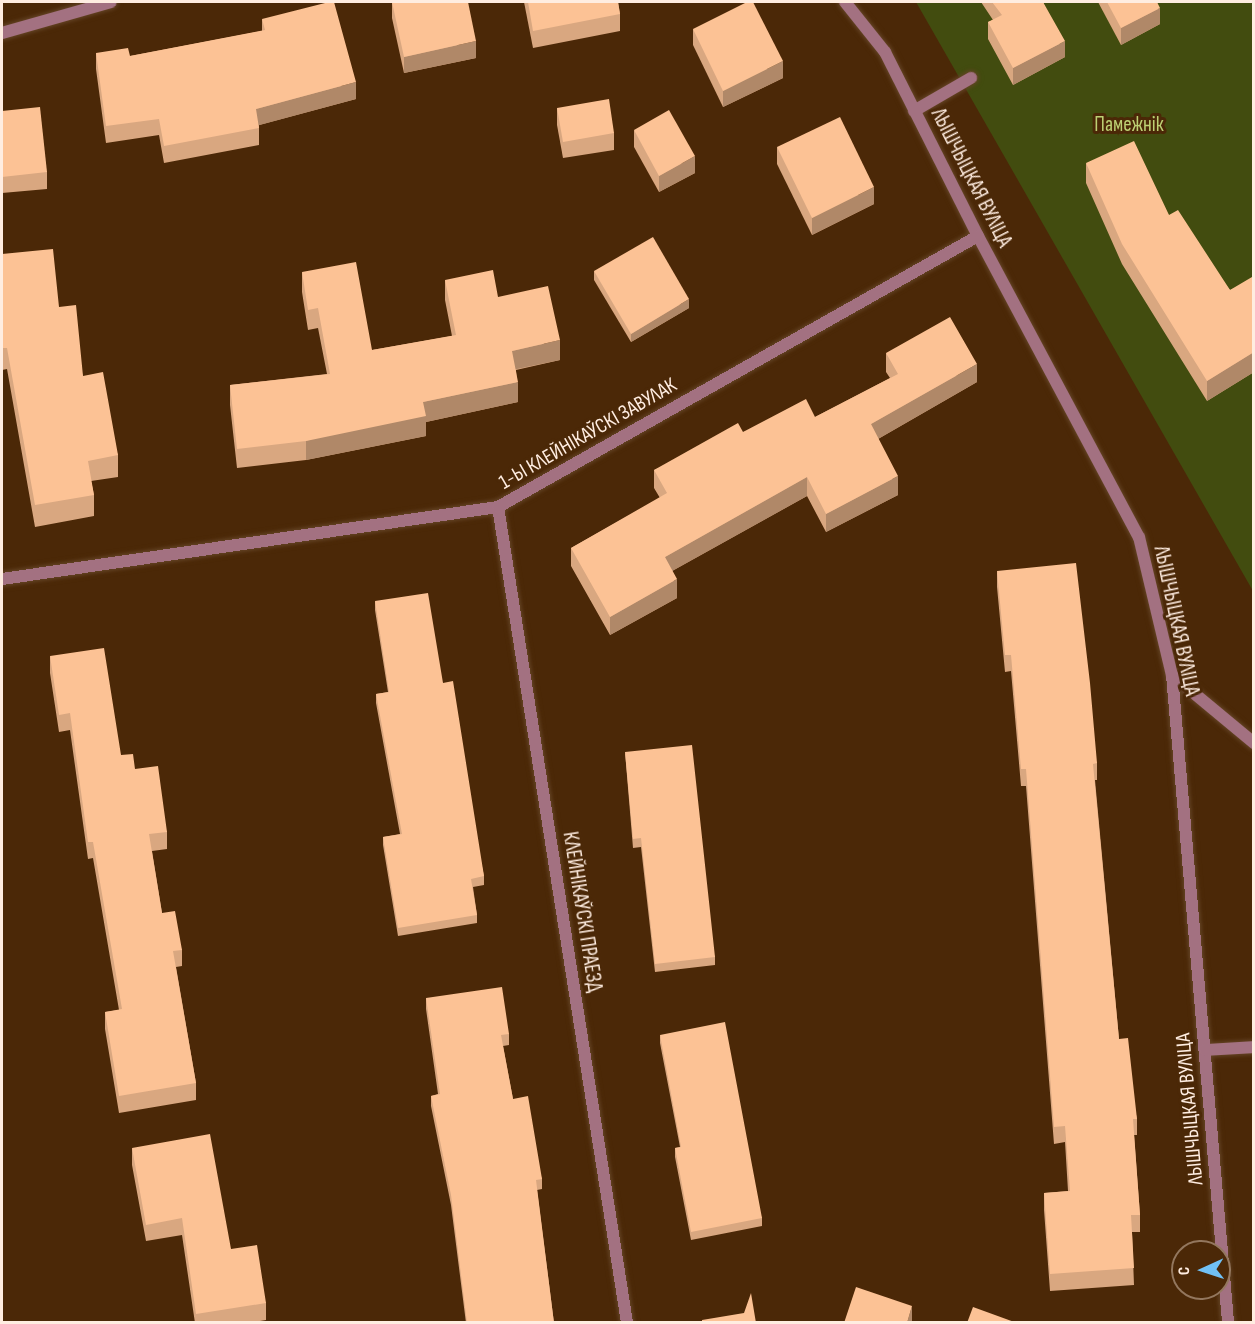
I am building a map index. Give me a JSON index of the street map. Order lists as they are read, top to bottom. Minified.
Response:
{"streets":{"street":["ЛЫШЧЫЦКАЯ ВУЛІЦА","1-Ы КЛЕЙНІКАЎСКІ ЗАВУЛАК","КЛЕЙНІКАЎСКІ ПРАЕЗД"]},"crossings":[["ЛЫШЧЫЦКАЯ ВУЛІЦА","1-Ы КЛЕЙНІКАЎСКІ ЗАВУЛАК"],["1-Ы КЛЕЙНІКАЎСКІ ЗАВУЛАК","КЛЕЙНІКАЎСКІ ПРАЕЗД"]],"parks":["Памежнік"],"north":"left"}
